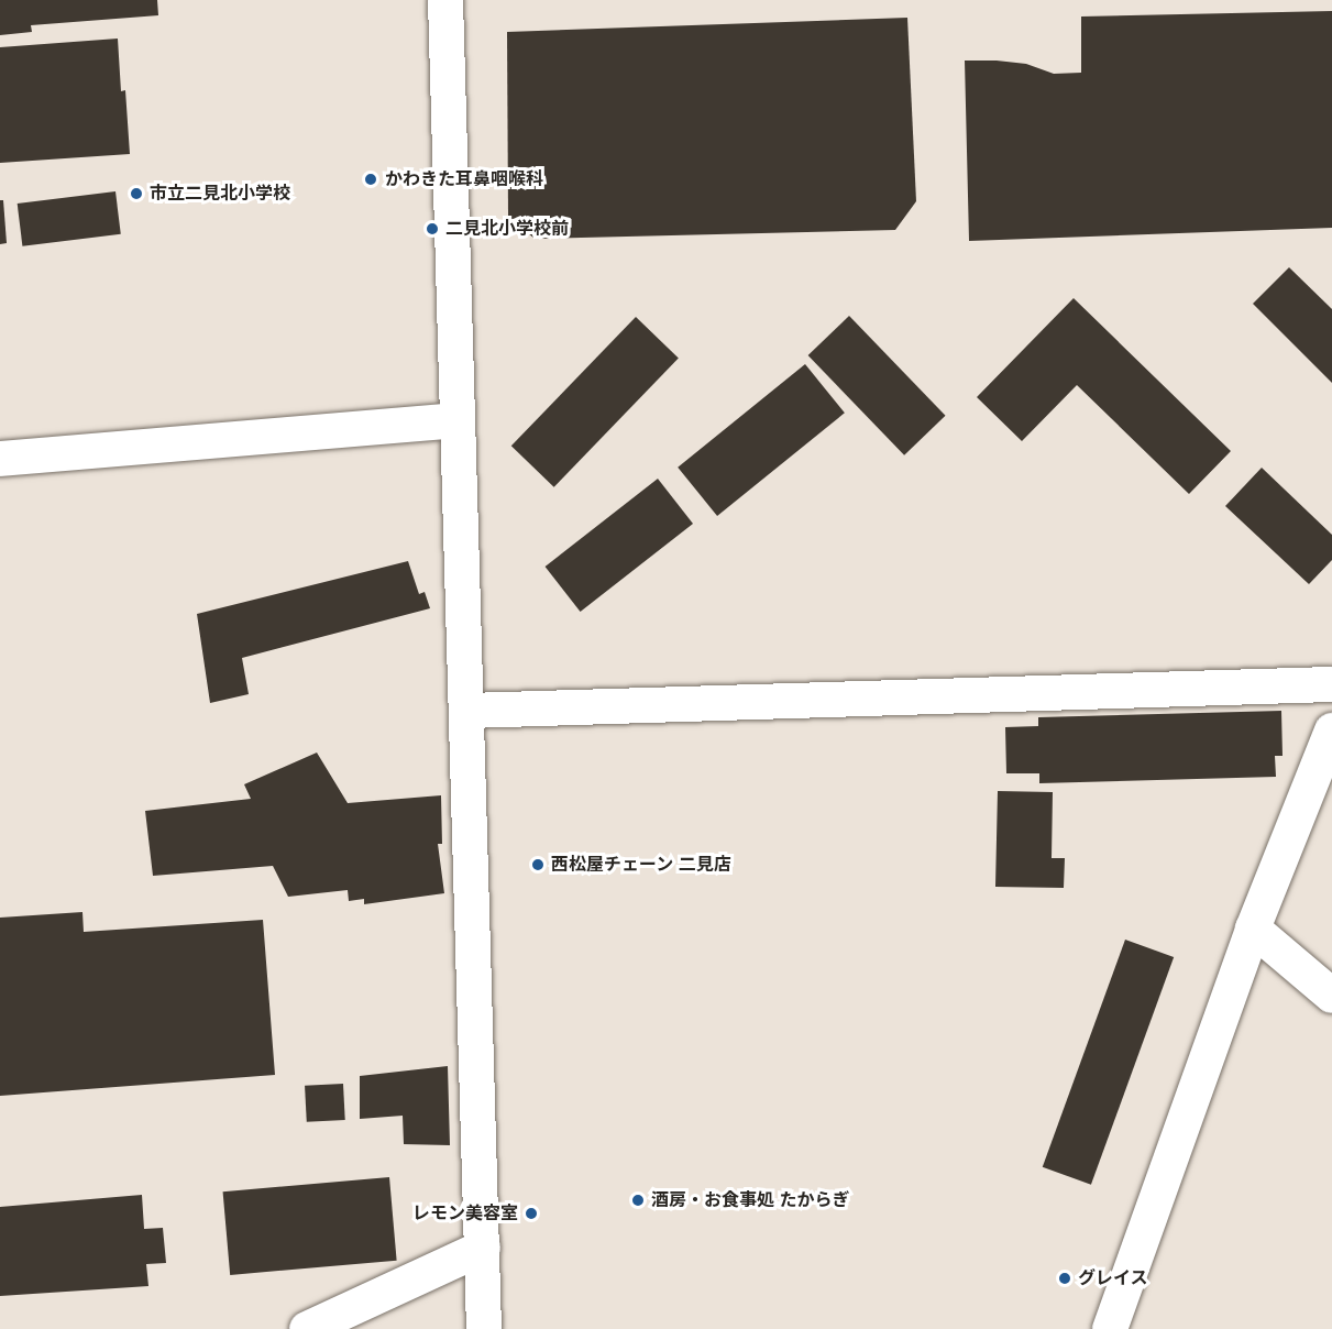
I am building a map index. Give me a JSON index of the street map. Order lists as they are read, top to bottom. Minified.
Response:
{"places":["かわきた耳鼻咽喉科","市立二見北小学校","二見北小学校前","西松屋チェーン 二見店","酒房・お食事処 たからぎ","レモン美容室","グレイス"]}
